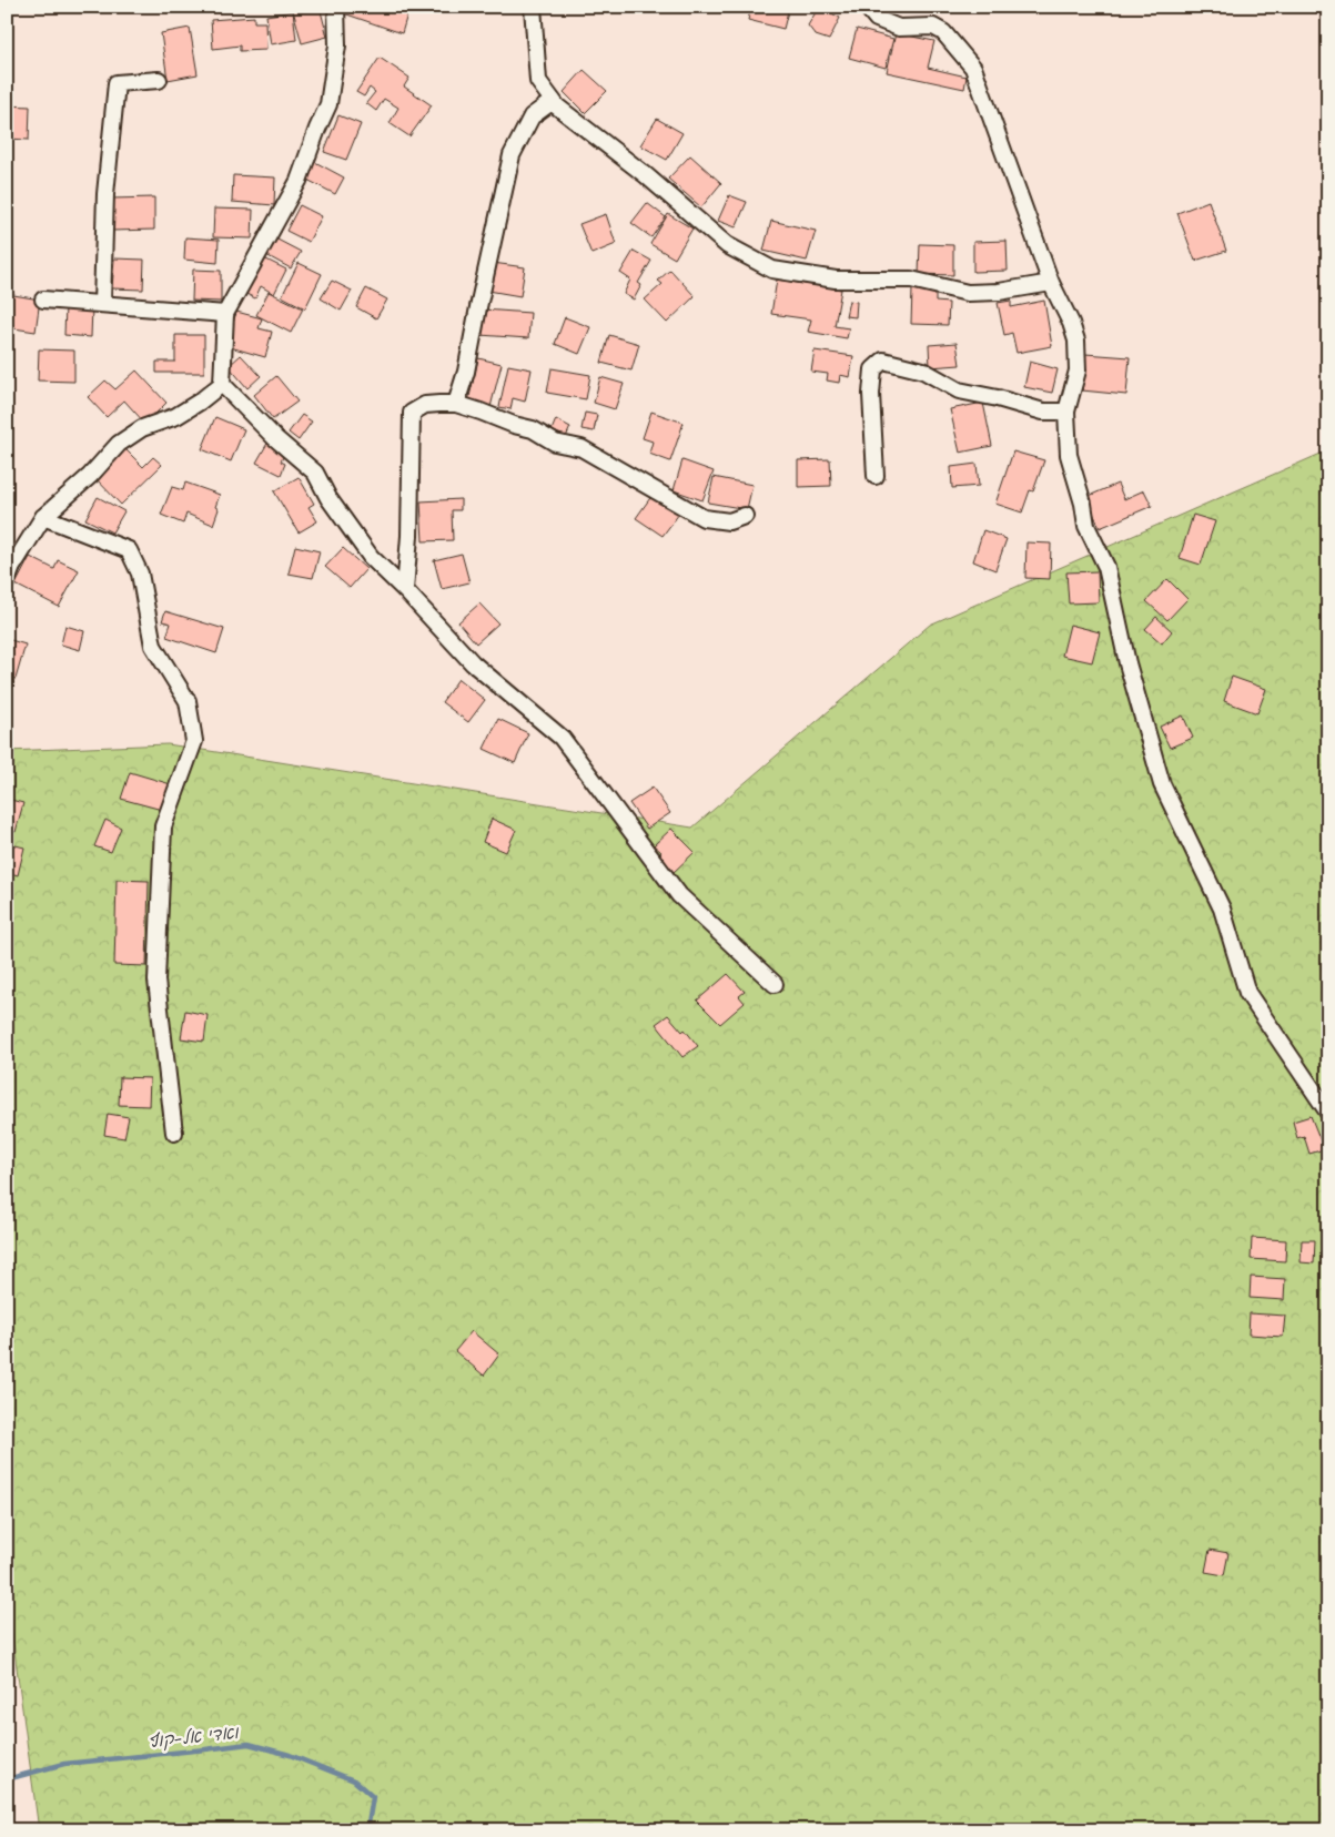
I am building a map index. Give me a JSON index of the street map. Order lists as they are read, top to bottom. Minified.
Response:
{"water":["ואדי אל-קוף"]}
